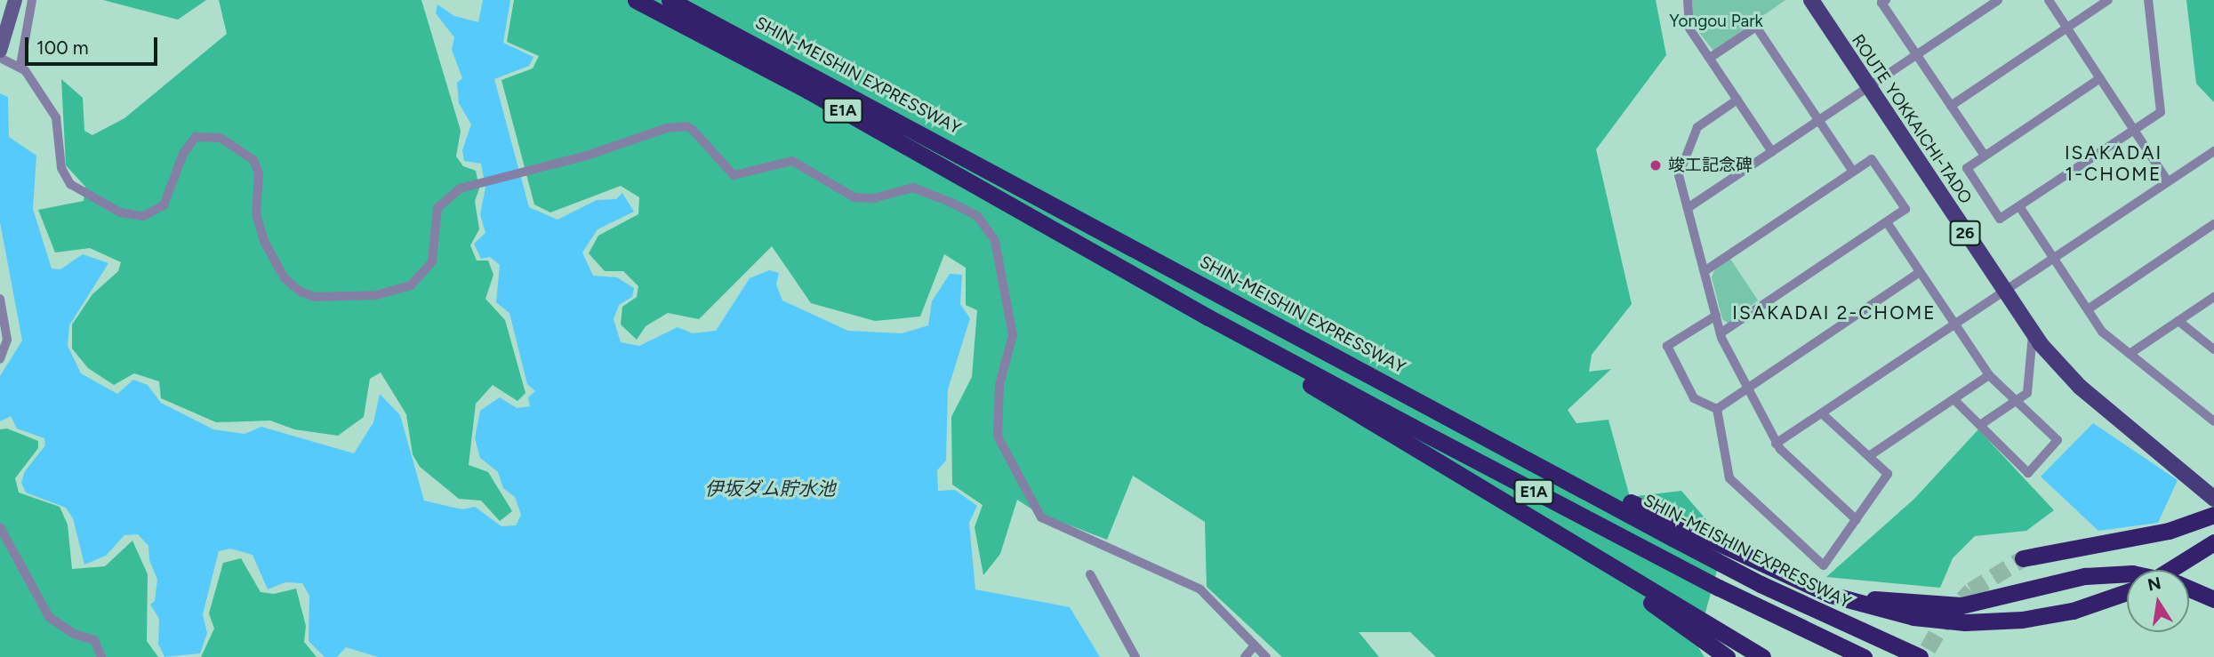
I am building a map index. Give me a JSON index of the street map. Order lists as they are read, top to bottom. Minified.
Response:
{"streets":{"highway":["SHIN-MEISHIN EXPRESSWAY","E1A"],"main road":["ROUTE YOKKAICHI-TADO","26"]},"districts":["ISAKADAI 1-CHOME","ISAKADAI 2-CHOME"],"water":["伊坂ダム貯水池"],"parks":["Yongou Park"],"places":["竣工記念碑"],"scale_bar":"100 m","north":"top"}
